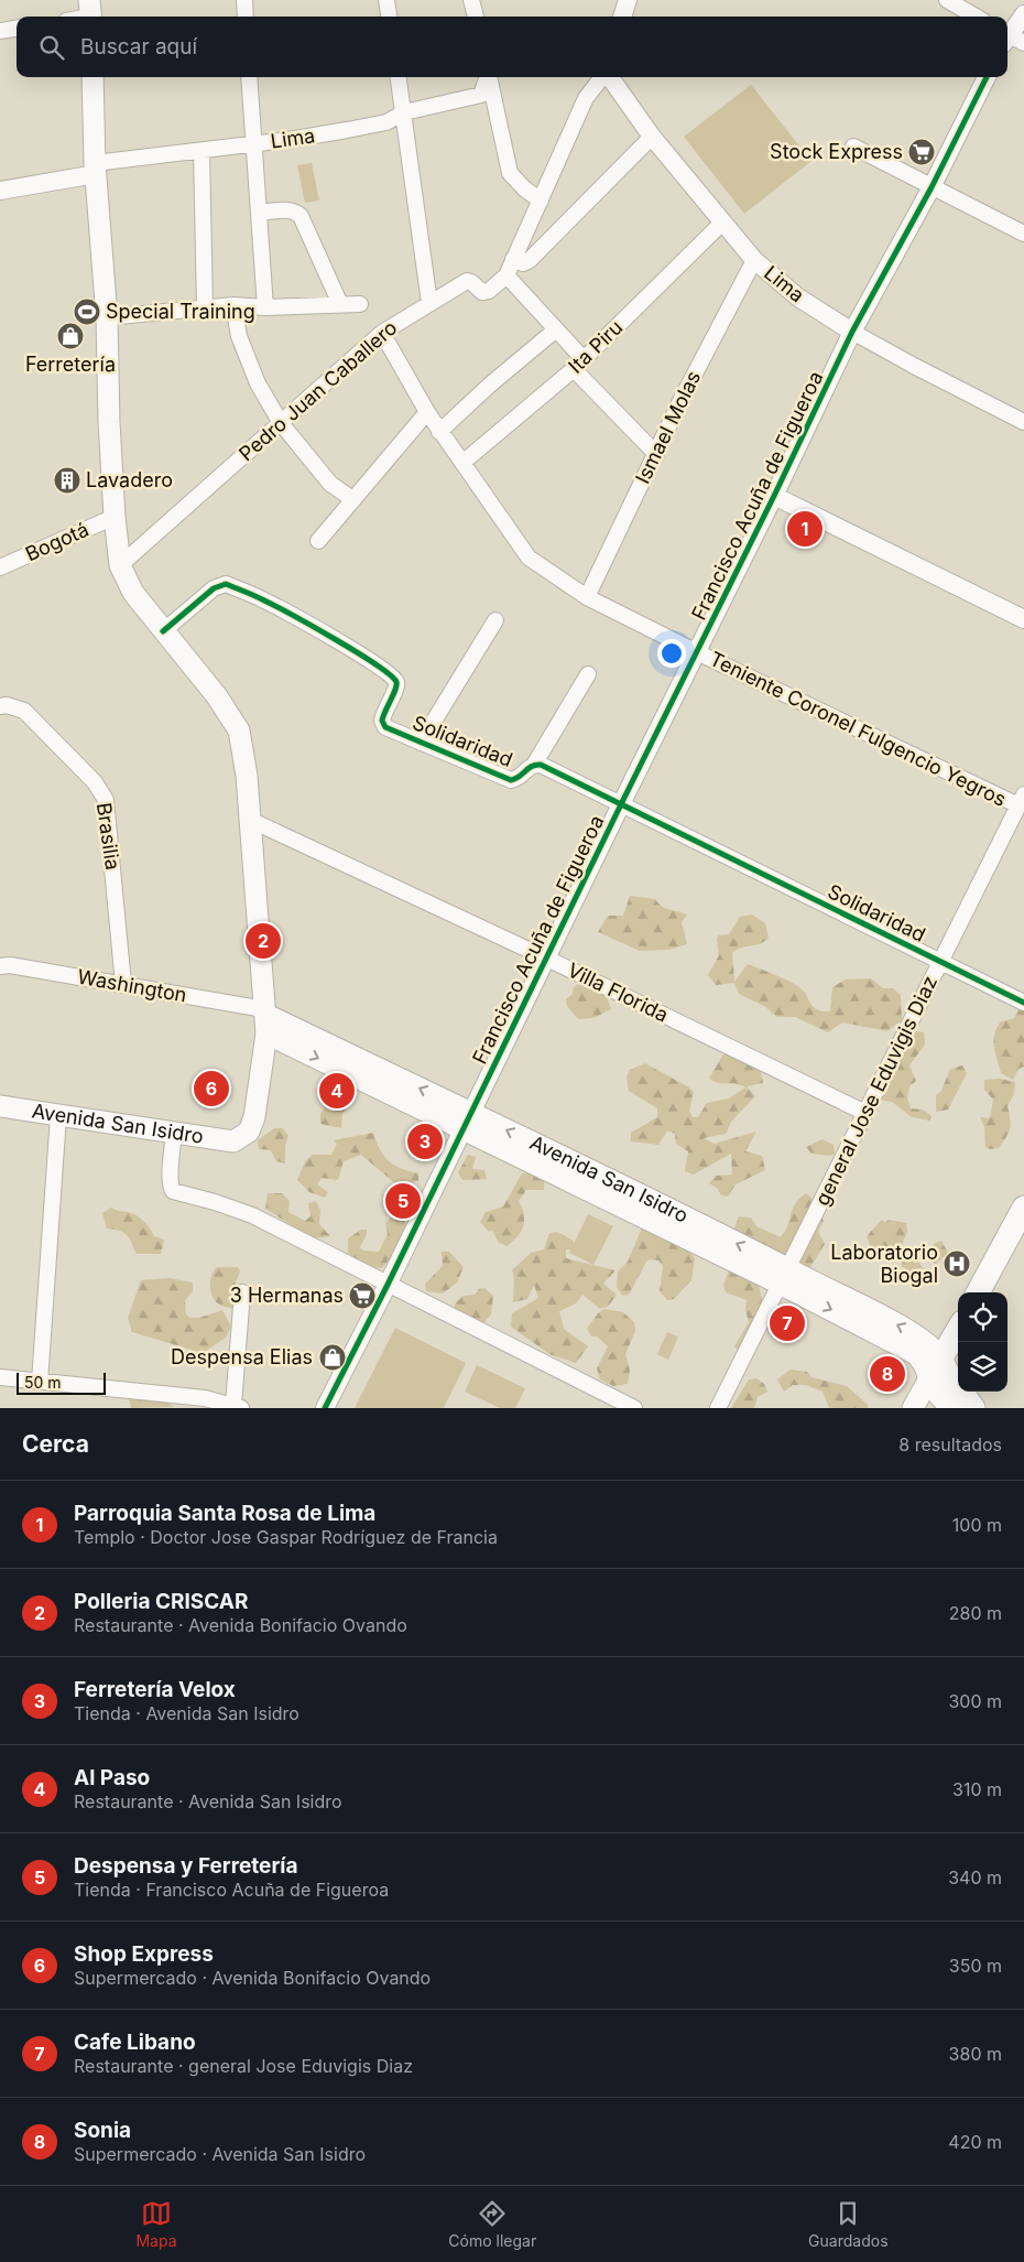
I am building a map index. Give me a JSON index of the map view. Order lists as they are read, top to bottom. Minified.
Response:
{"streets":{"main road":["Avenida San Isidro"],"street":["Lima","Ita Piru","Pedro Juan Caballero","Ismael Molas","Francisco Acuña de Figueroa","Bogotá","Teniente Coronel Fulgencio Yegros","Solidaridad","Brasilia","Washington","Villa Florida","general Jose Eduvigis Diaz"]},"crossings":[["Lima","Ita Piru"],["Lima","Ismael Molas"],["Lima","Francisco Acuña de Figueroa"],["Ita Piru","Teniente Coronel Fulgencio Yegros"],["Pedro Juan Caballero","Teniente Coronel Fulgencio Yegros"],["Ismael Molas","Teniente Coronel Fulgencio Yegros"],["Francisco Acuña de Figueroa","Teniente Coronel Fulgencio Yegros"],["Francisco Acuña de Figueroa","Solidaridad"],["Francisco Acuña de Figueroa","Villa Florida"],["Francisco Acuña de Figueroa","Avenida San Isidro"],["Teniente Coronel Fulgencio Yegros","general Jose Eduvigis Diaz"],["Solidaridad","general Jose Eduvigis Diaz"],["Brasilia","Washington"],["Washington","Avenida San Isidro"],["Villa Florida","general Jose Eduvigis Diaz"],["general Jose Eduvigis Diaz","Avenida San Isidro"]],"places":{"supermarket":["Stock Express","3 Hermanas"],"sports":["Special Training"],"shop":["Ferretería","Despensa Elias"],"building":["Lavadero"],"hospital":["Laboratorio Biogal"]},"scale_bar":"50 m","page":{"search":"Buscar aquí","pins":["1","2","6","4","3","5","7","8"],"scale":"50 m","heading":["Cerca","8 resultados"],"list":[{"mark":"1","name":"Parroquia Santa Rosa de Lima","note":"Templo · Doctor Jose Gaspar Rodríguez de Francia","value":"100 m"},{"mark":"2","name":"Polleria CRISCAR","note":"Restaurante · Avenida Bonifacio Ovando","value":"280 m"},{"mark":"3","name":"Ferretería Velox","note":"Tienda · Avenida San Isidro","value":"300 m"},{"mark":"4","name":"Al Paso","note":"Restaurante · Avenida San Isidro","value":"310 m"},{"mark":"5","name":"Despensa y Ferretería","note":"Tienda · Francisco Acuña de Figueroa","value":"340 m"},{"mark":"6","name":"Shop Express","note":"Supermercado · Avenida Bonifacio Ovando","value":"350 m"},{"mark":"7","name":"Cafe Libano","note":"Restaurante · general Jose Eduvigis Diaz","value":"380 m"},{"mark":"8","name":"Sonia","note":"Supermercado · Avenida San Isidro","value":"420 m"}],"nav":["Mapa","Cómo llegar","Guardados"]}}
